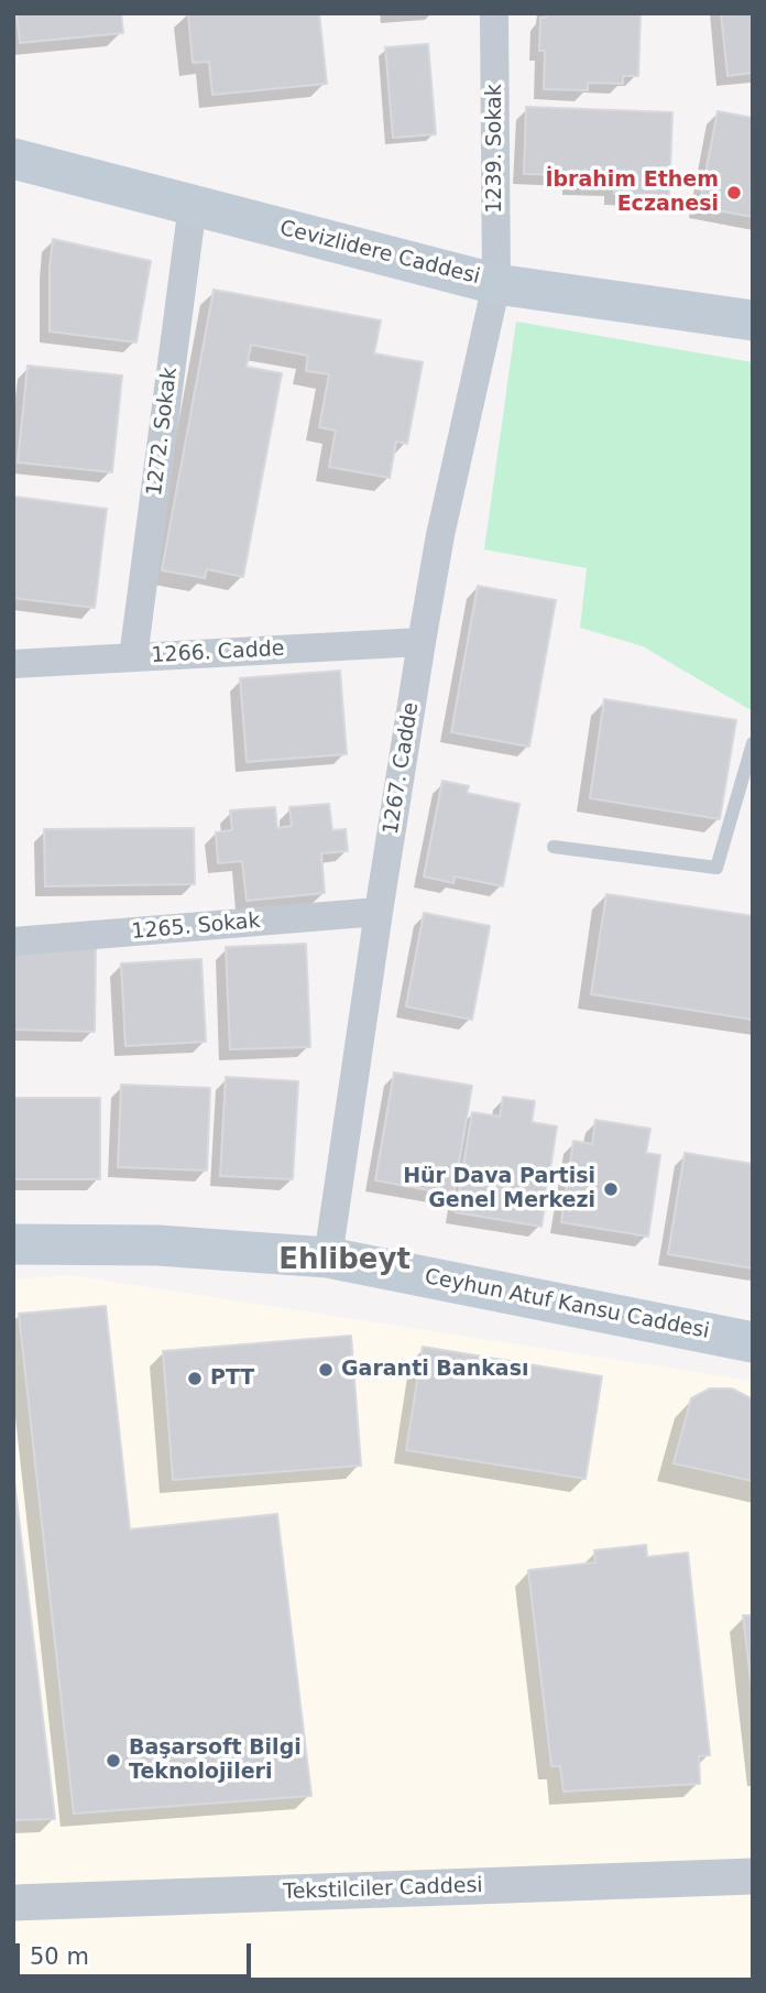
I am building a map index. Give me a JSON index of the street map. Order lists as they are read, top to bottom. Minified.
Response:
{"streets":{"main road":["Cevizlidere Caddesi","Ceyhun Atuf Kansu Caddesi"],"street":["1239. Sokak","1272. Sokak","1266. Cadde","1267. Cadde","1265. Sokak","Tekstilciler Caddesi"]},"crossings":[["1239. Sokak","Cevizlidere Caddesi"],["1239. Sokak","1267. Cadde"],["Cevizlidere Caddesi","1272. Sokak"],["Cevizlidere Caddesi","1267. Cadde"],["1272. Sokak","1266. Cadde"],["1266. Cadde","1267. Cadde"],["1267. Cadde","1265. Sokak"],["1267. Cadde","Ceyhun Atuf Kansu Caddesi"]],"districts":["Ehlibeyt"],"places":["İbrahim Ethem Eczanesi","Hür Dava Partisi Genel Merkezi","Garanti Bankası","PTT","Başarsoft Bilgi Teknolojileri"],"scale_bar":"50 m"}
